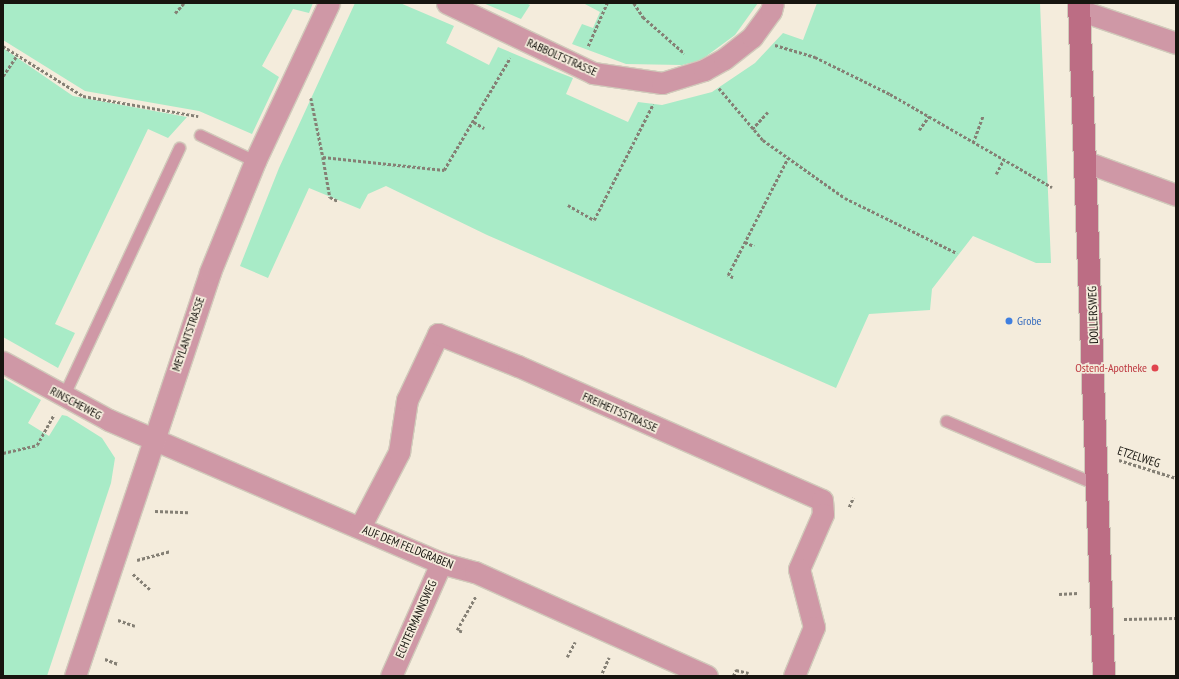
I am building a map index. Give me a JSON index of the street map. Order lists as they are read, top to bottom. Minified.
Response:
{"streets":{"main road":["DOLLERSWEG"],"street":["RABBOLTSTRASSE","MEYLANTSTRASSE","RINSCHEWEG","FREIHEITSSTRASSE","AUF DEM FELDGRABEN","ECHTERMANNSWEG"],"path":["ETZELWEG"]},"crossings":[["DOLLERSWEG","ETZELWEG"],["MEYLANTSTRASSE","RINSCHEWEG"],["MEYLANTSTRASSE","AUF DEM FELDGRABEN"],["RINSCHEWEG","AUF DEM FELDGRABEN"],["FREIHEITSSTRASSE","AUF DEM FELDGRABEN"],["AUF DEM FELDGRABEN","ECHTERMANNSWEG"]],"places":["Grobe","Ostend-Apotheke"]}
